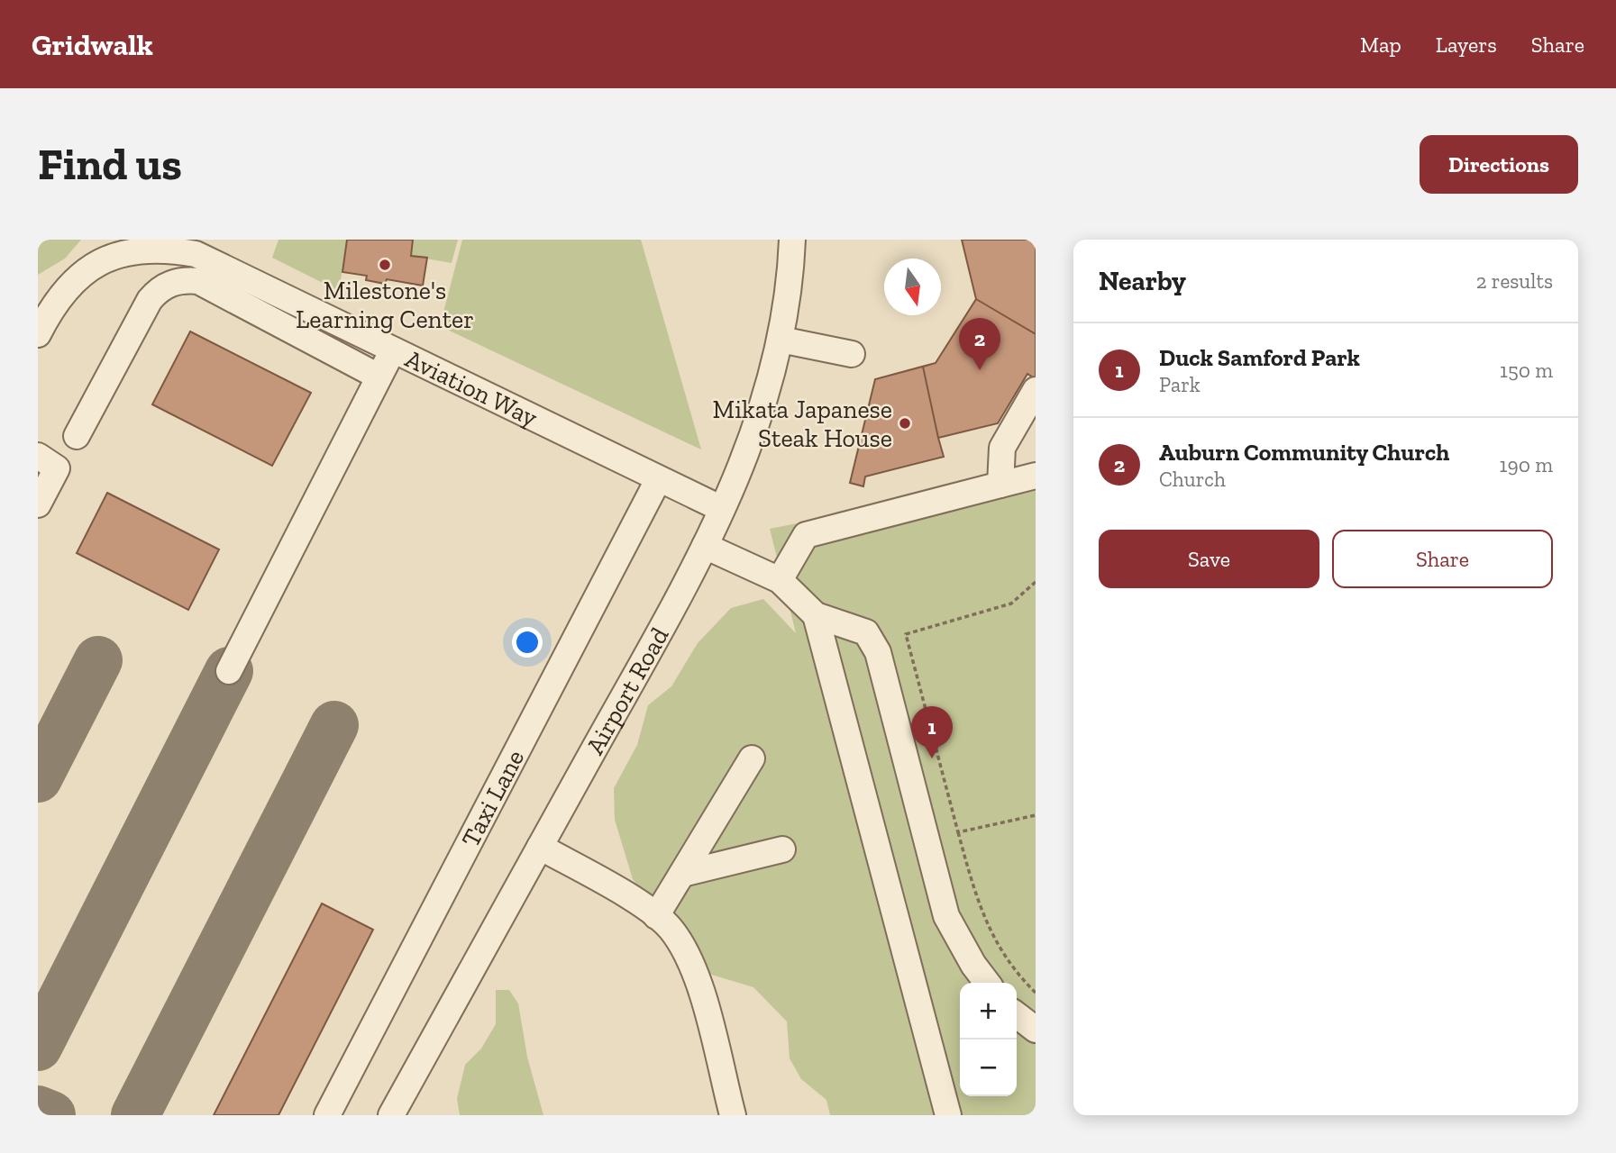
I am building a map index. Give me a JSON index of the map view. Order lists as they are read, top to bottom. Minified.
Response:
{"streets":{"street":["Aviation Way","Airport Road","Taxi Lane"]},"crossings":[["Aviation Way","Airport Road"],["Aviation Way","Taxi Lane"]],"places":["Milestone's Learning Center","Mikata Japanese Steak House"],"north":"bottom","page":{"header":"Gridwalk","nav":["Map","Layers","Share"],"buttons":["Directions",["Save","Share"]],"title":"Find us","heading":["Nearby","2 results"],"pins":["2","1"],"list":[{"mark":"1","name":"Duck Samford Park","note":"Park","value":"150 m"},{"mark":"2","name":"Auburn Community Church","note":"Church","value":"190 m"}],"map_buttons":["+","−"]}}
